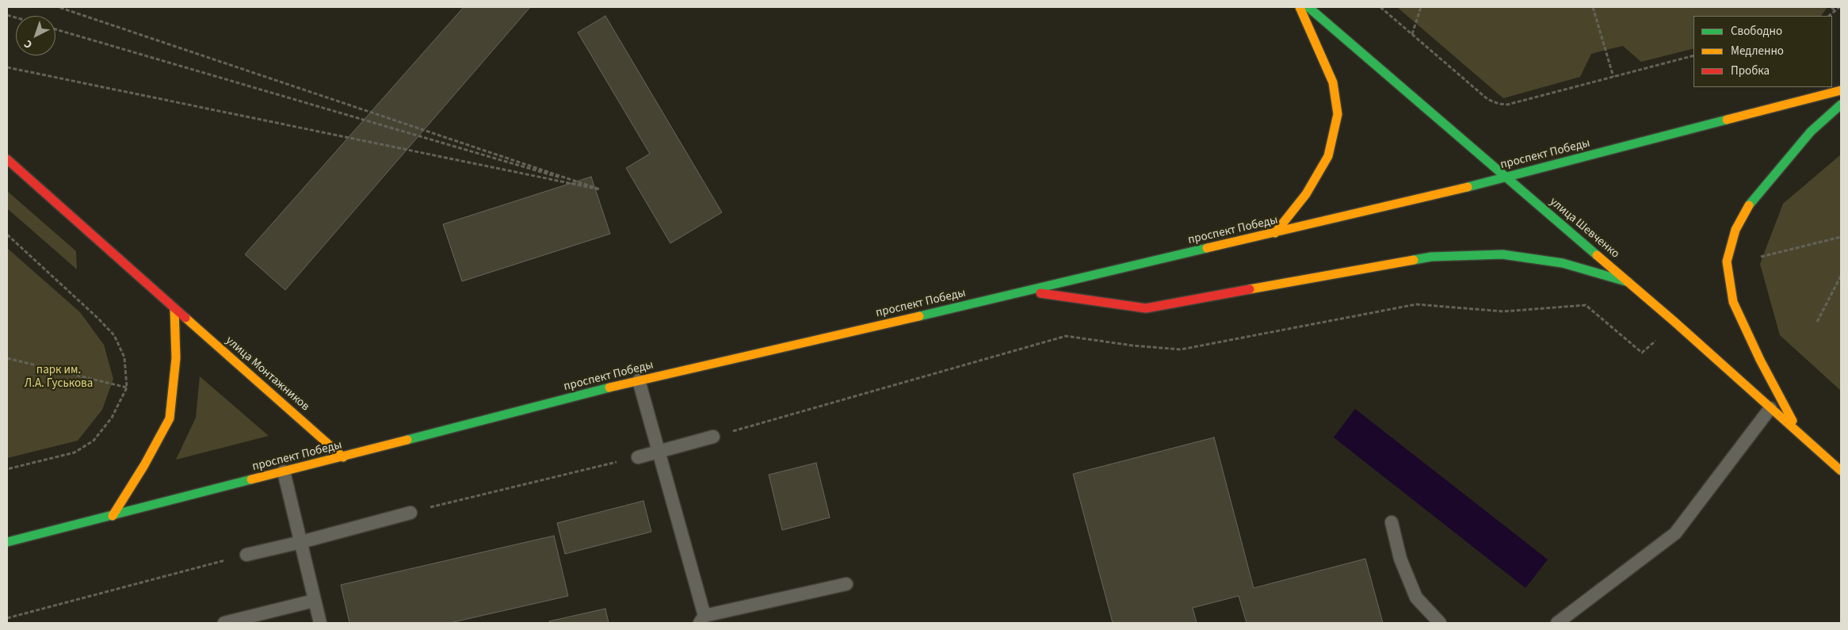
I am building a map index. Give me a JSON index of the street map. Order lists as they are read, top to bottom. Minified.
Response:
{"streets":{"main road":["проспект Победы","улица Шевченко","улица Монтажников"]},"crossings":[["проспект Победы","улица Шевченко"],["проспект Победы","улица Монтажников"]],"parks":["парк им. Л.А. Гуськова"],"legend":["Свободно","Медленно","Пробка"],"north":"bottom left"}
